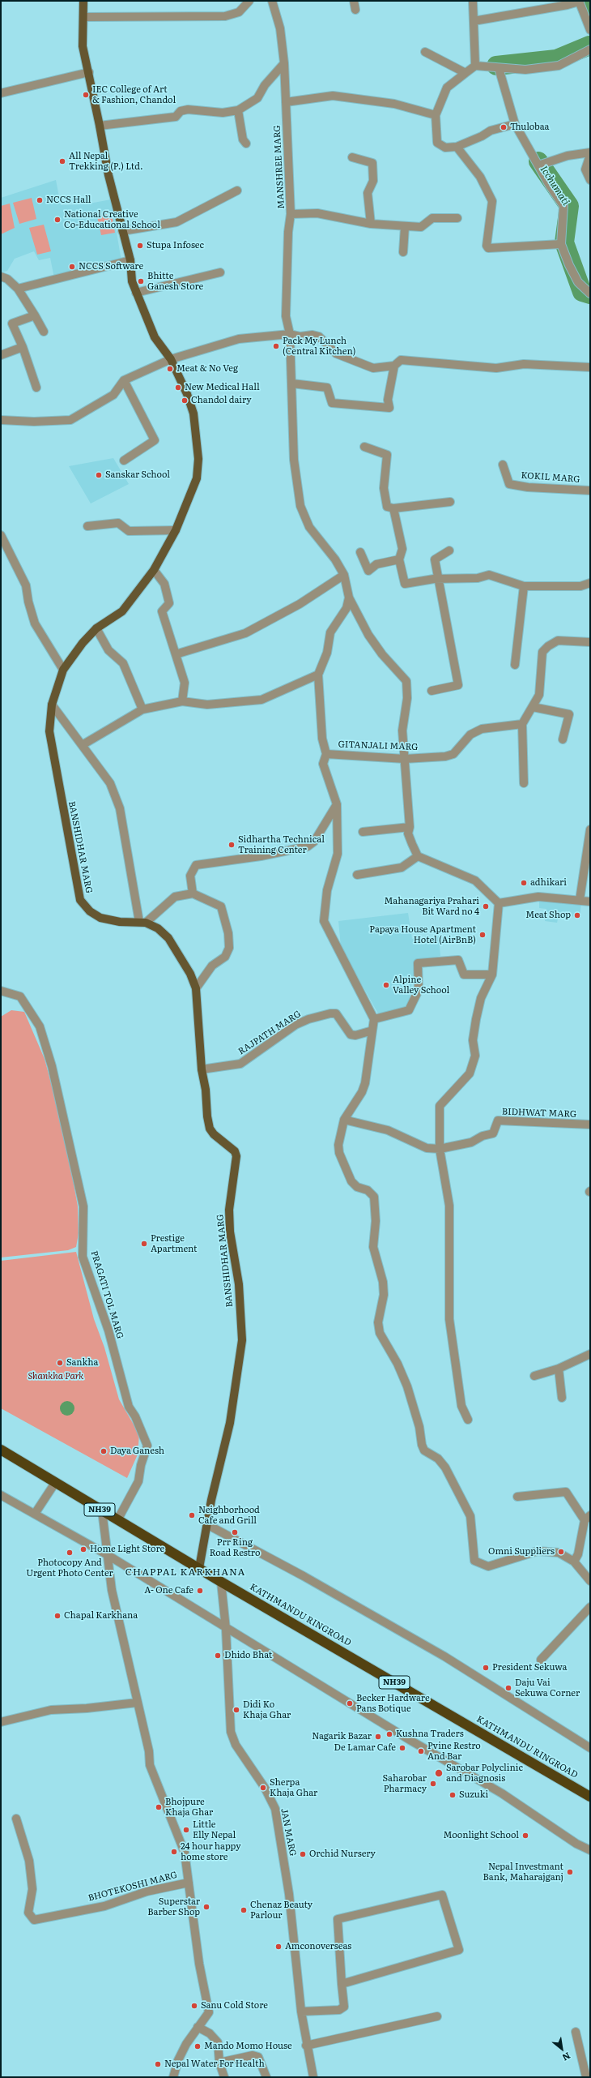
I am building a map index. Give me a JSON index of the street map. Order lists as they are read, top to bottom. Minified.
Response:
{"streets":{"highway":["NH39","KATHMANDU RINGROAD"],"main road":["BANSHIDHAR MARG"],"street":["MANSHREE MARG","KOKIL MARG","GITANJALI MARG","RAJPATH MARG","BIDHWAT MARG","PRAGATI TOL MARG","JAN MARG","BHOTEKOSHI MARG"]},"crossings":[["MANSHREE MARG","GITANJALI MARG"],["BANSHIDHAR MARG","RAJPATH MARG"],["BANSHIDHAR MARG","KATHMANDU RINGROAD"],["PRAGATI TOL MARG","KATHMANDU RINGROAD"],["KATHMANDU RINGROAD","JAN MARG"]],"districts":["CHAPPAL KARKHANA"],"water":["Icchumati"],"parks":["Shankha Park"],"places":["IEC College of Art & Fashion, Chandol","Thulobaa","All Nepal Trekking (P.) Ltd.","NCCS Hall","National Creative Co-Educational School","Stupa Infosec","NCCS Software","Bhitte Ganesh Store","Pack My Lunch (Central Kitchen)","Meat & No Veg","New Medical Hall","Chandol dairy","Sanskar School","Sidhartha Technical Training Center","adhikari","Mahanagariya Prahari Bit Ward no 4","Meat Shop","Papaya House Apartment Hotel (AirBnB)","Alpine Valley School","Prestige Apartment","Sankha","Daya Ganesh","Neighborhood Cafe and Grill","Prr Ring Road Restro","Home Light Store","Omni Suppliers","Photocopy And Urgent Photo Center","A- One Cafe","Chapal Karkhana","Dhido Bhat","President Sekuwa","Daju Vai Sekuwa Corner","Becker Hardware Pans Botique","Didi Ko Khaja Ghar","Kushna Traders","Nagarik Bazar","De Lamar Cafe","Pvine Restro And Bar","Sarobar Polyclinic and Diagnosis","Saharobar Pharmacy","Sherpa Khaja Ghar","Suzuki","Bhojpure Khaja Ghar","Little Elly Nepal","Moonlight School","24 hour happy home store","Orchid Nursery","Nepal Investmant Bank, Maharajganj","Superstar Barber Shop","Chenaz Beauty Parlour","Amconoverseas","Sanu Cold Store","Mando Momo House","Nepal Water For Health"],"north":"bottom right"}
